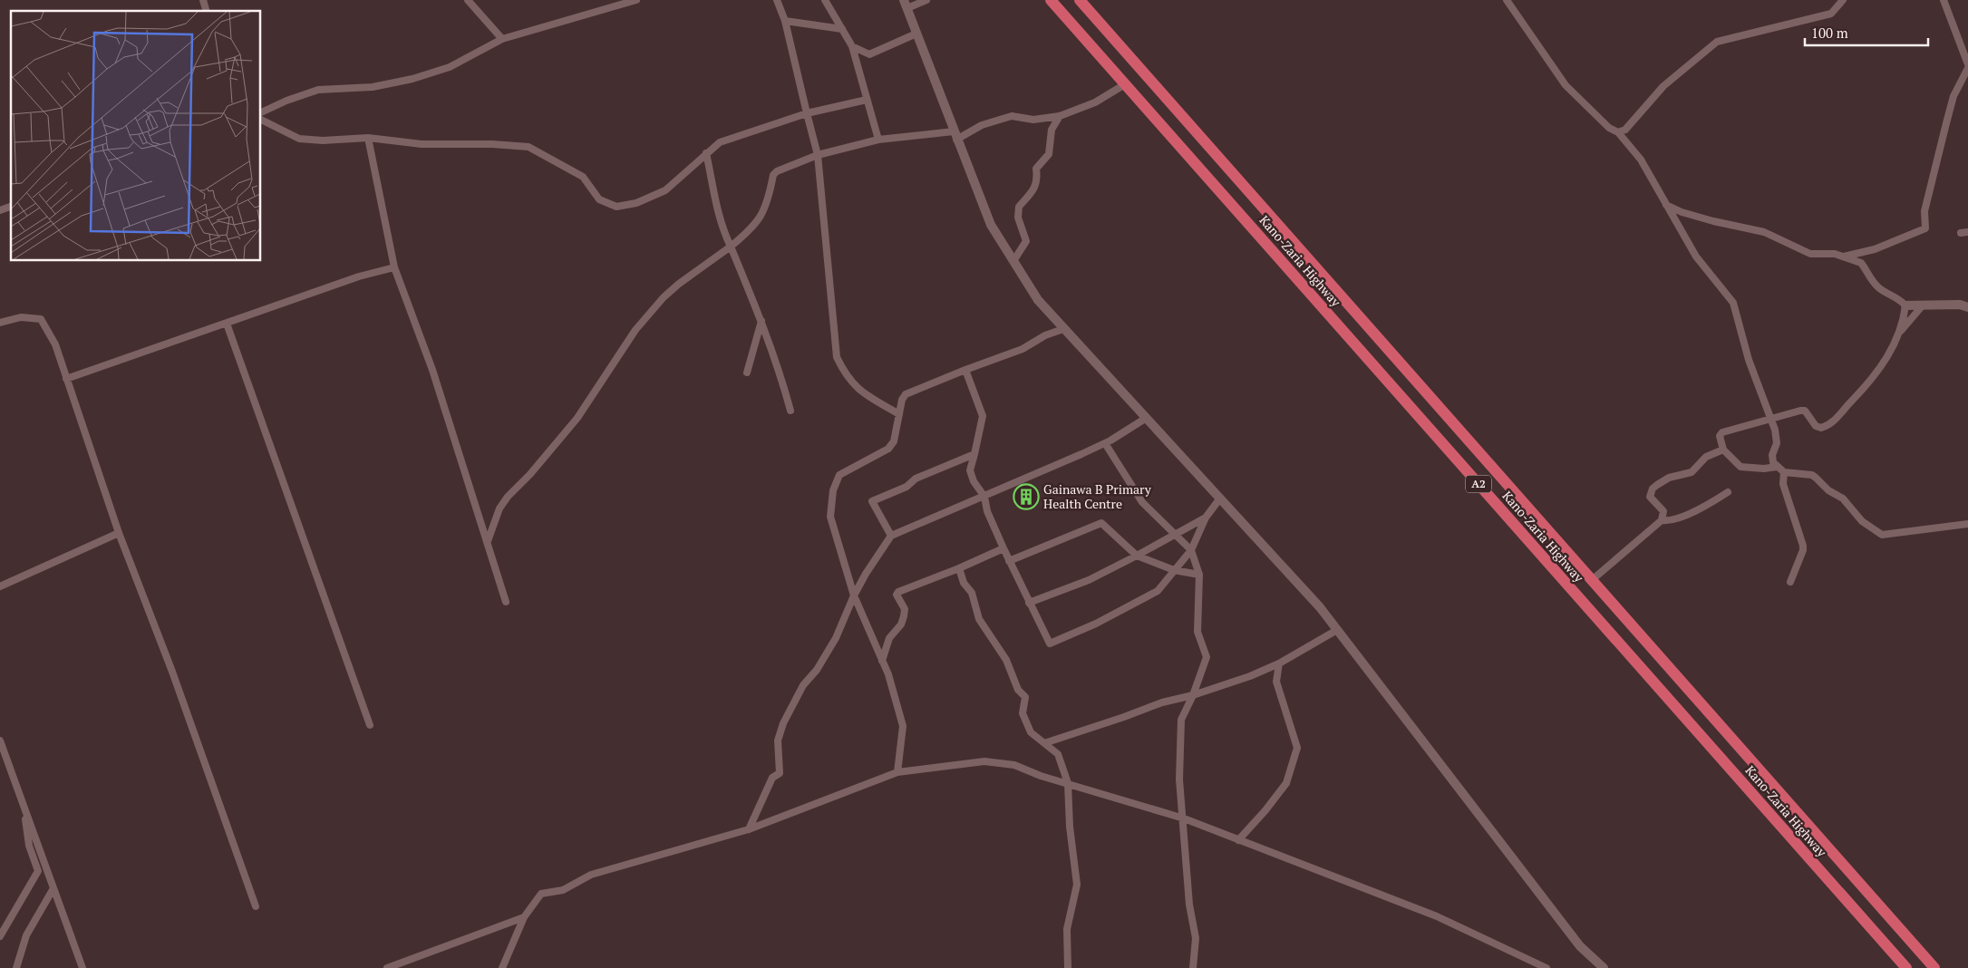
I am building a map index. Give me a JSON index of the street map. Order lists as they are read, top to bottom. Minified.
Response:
{"streets":{"highway":["Kano-Zaria Highway","A2"]},"places":{"building":["Gainawa B Primary Health Centre"]},"scale_bar":"100 m"}
